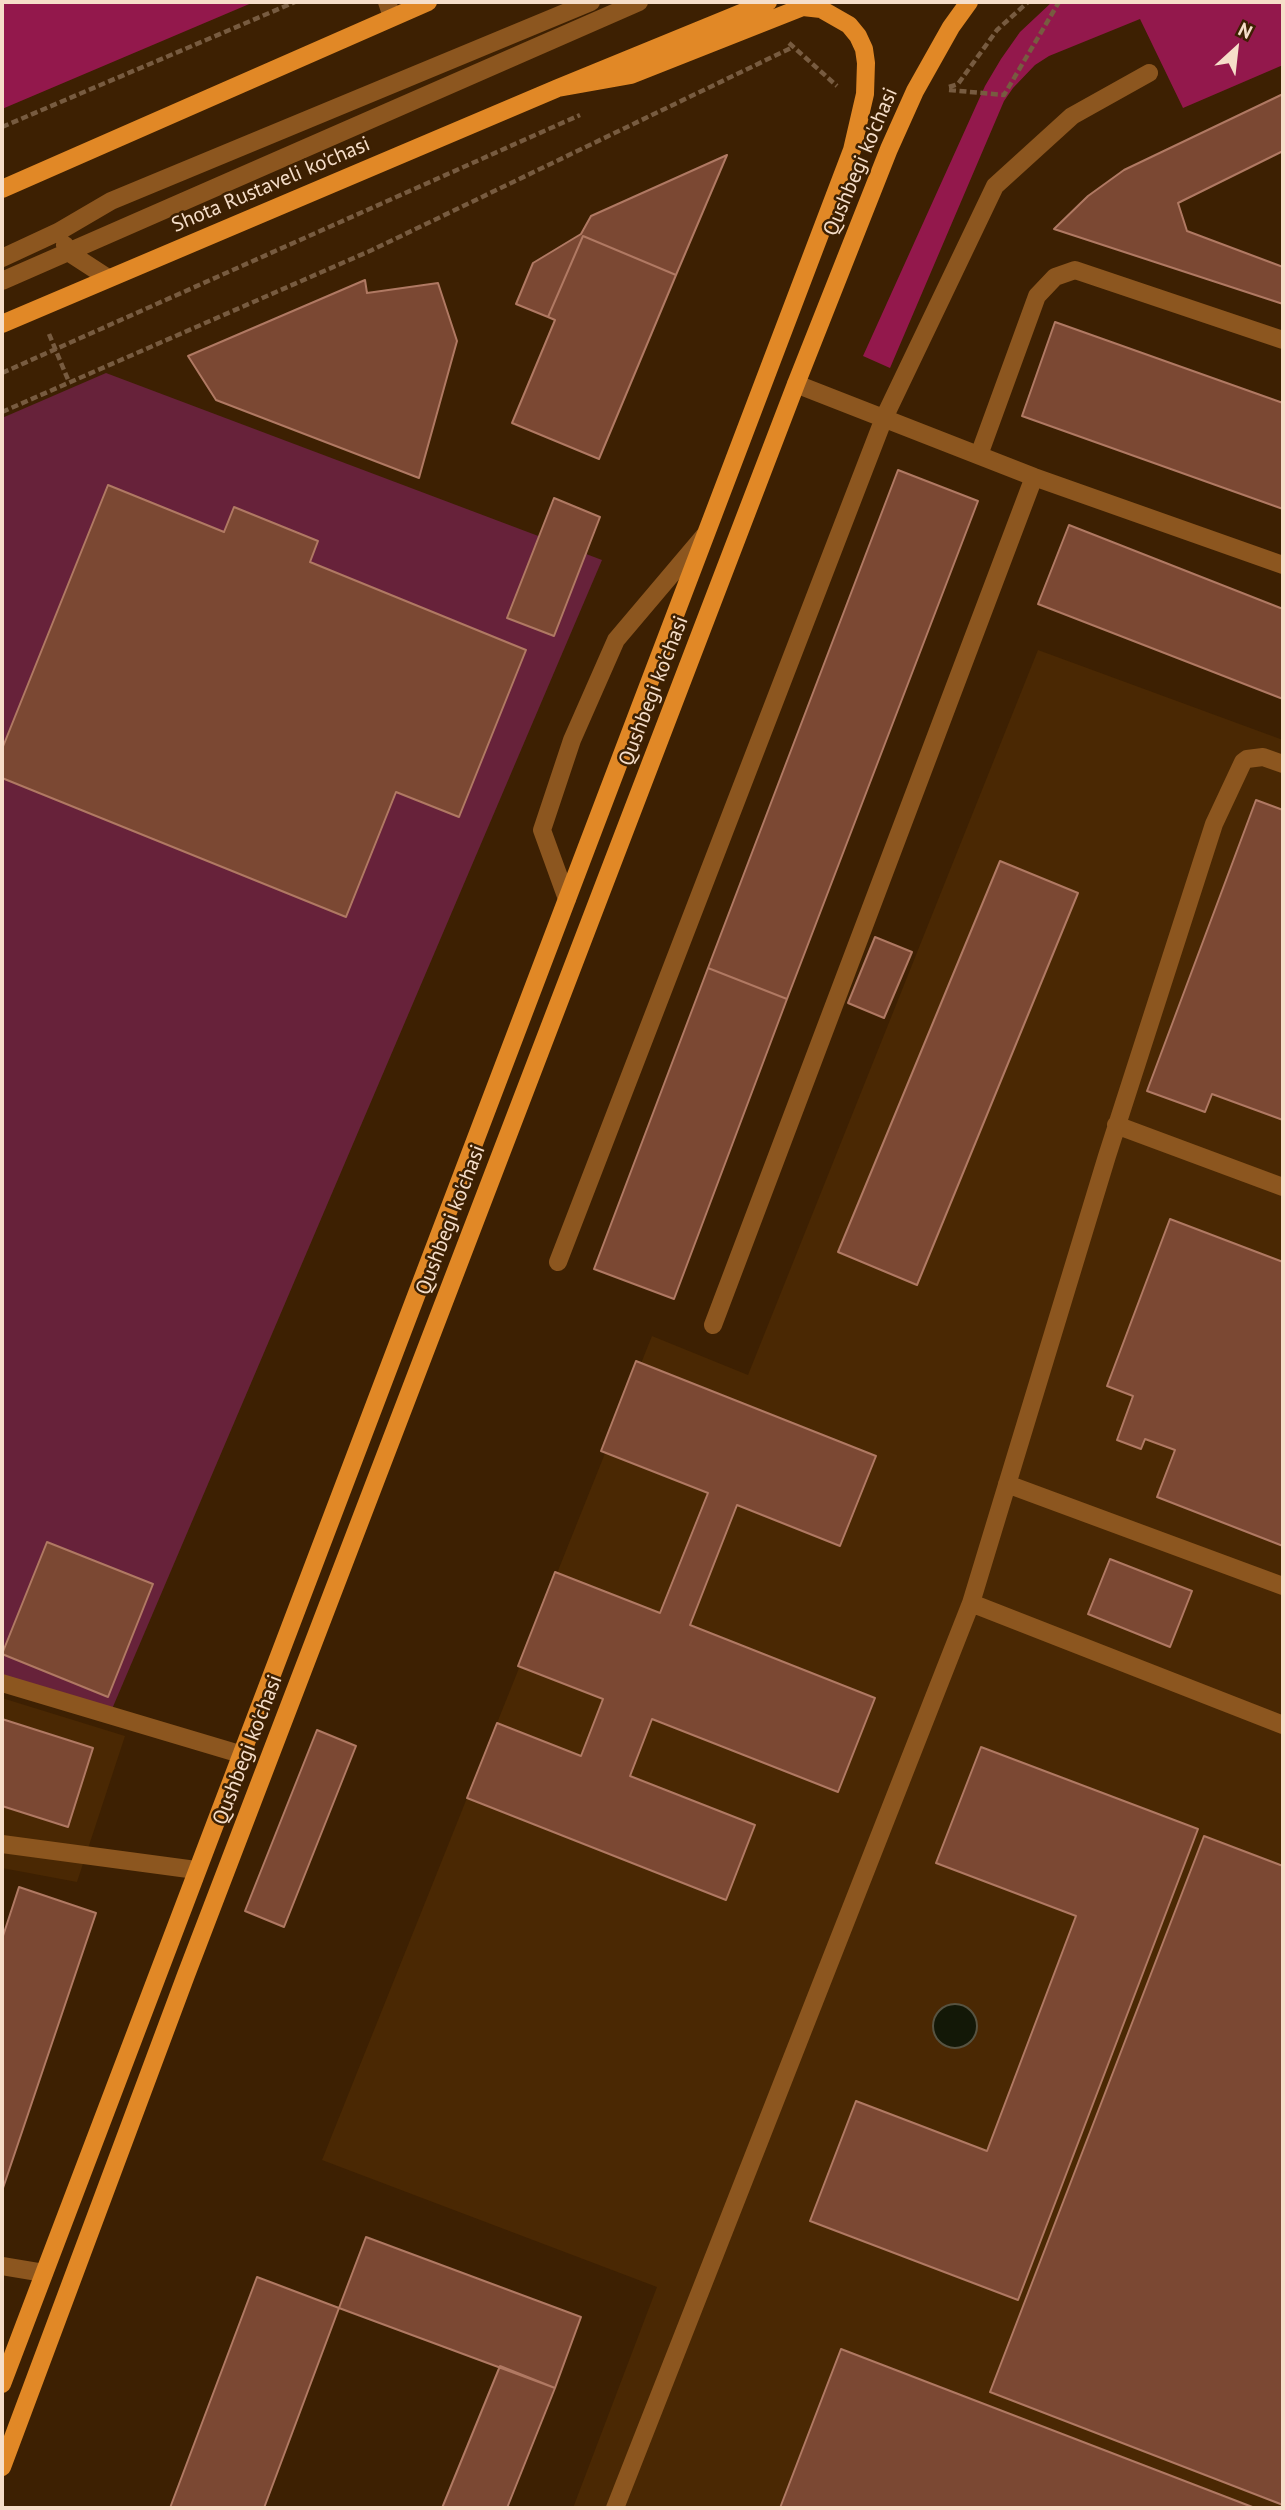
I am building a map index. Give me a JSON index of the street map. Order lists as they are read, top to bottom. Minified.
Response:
{"streets":{"main road":["Qushbegi ko'chasi","Shota Rustaveli ko'chasi"]},"crossings":[["Qushbegi ko'chasi","Shota Rustaveli ko'chasi"]],"north":"top right"}
